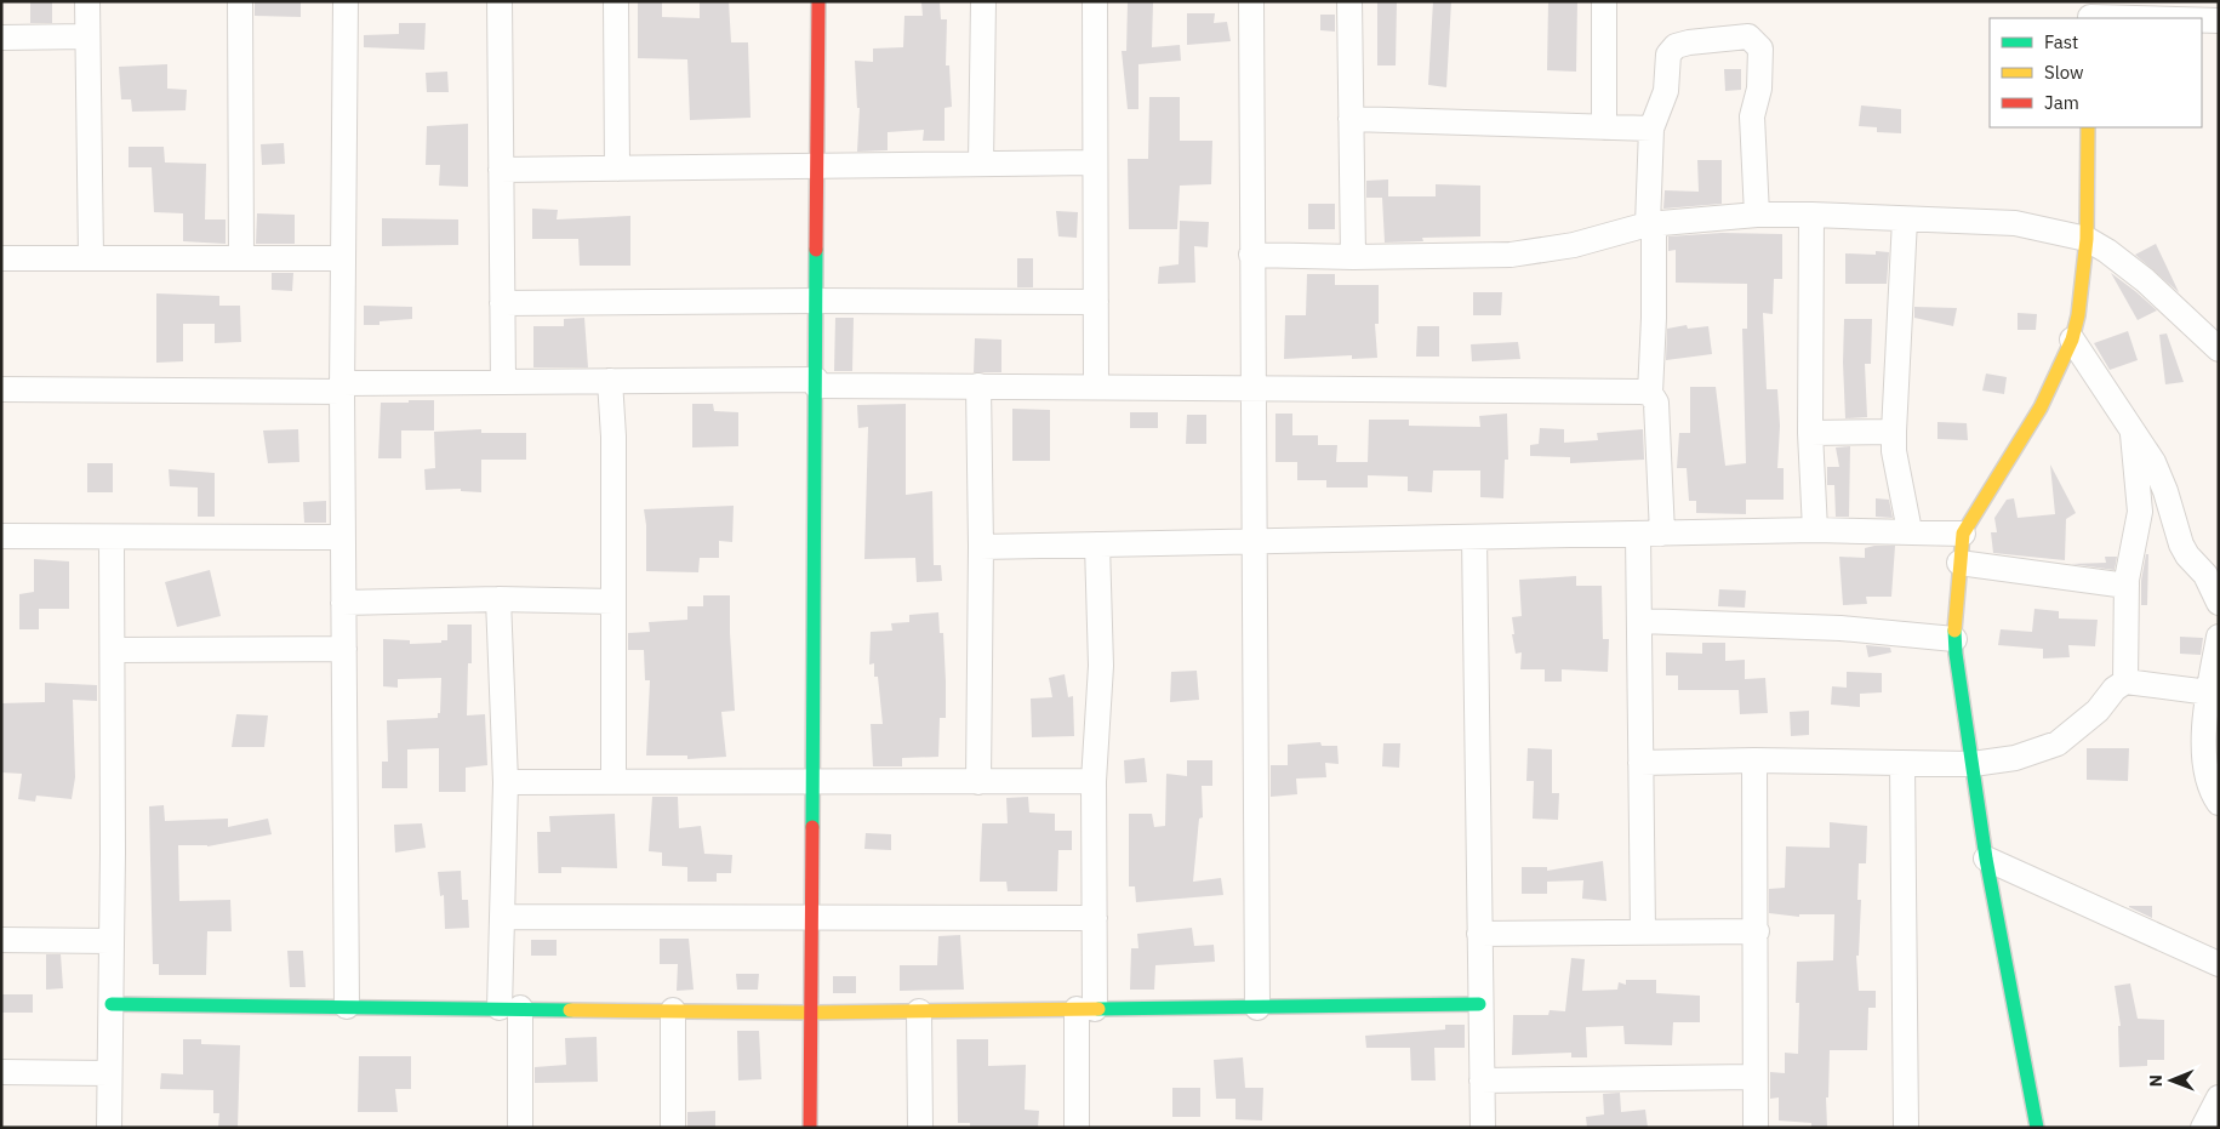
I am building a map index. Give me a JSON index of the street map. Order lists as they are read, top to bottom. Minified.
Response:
{"legend":["Fast","Slow","Jam"],"north":"left"}
